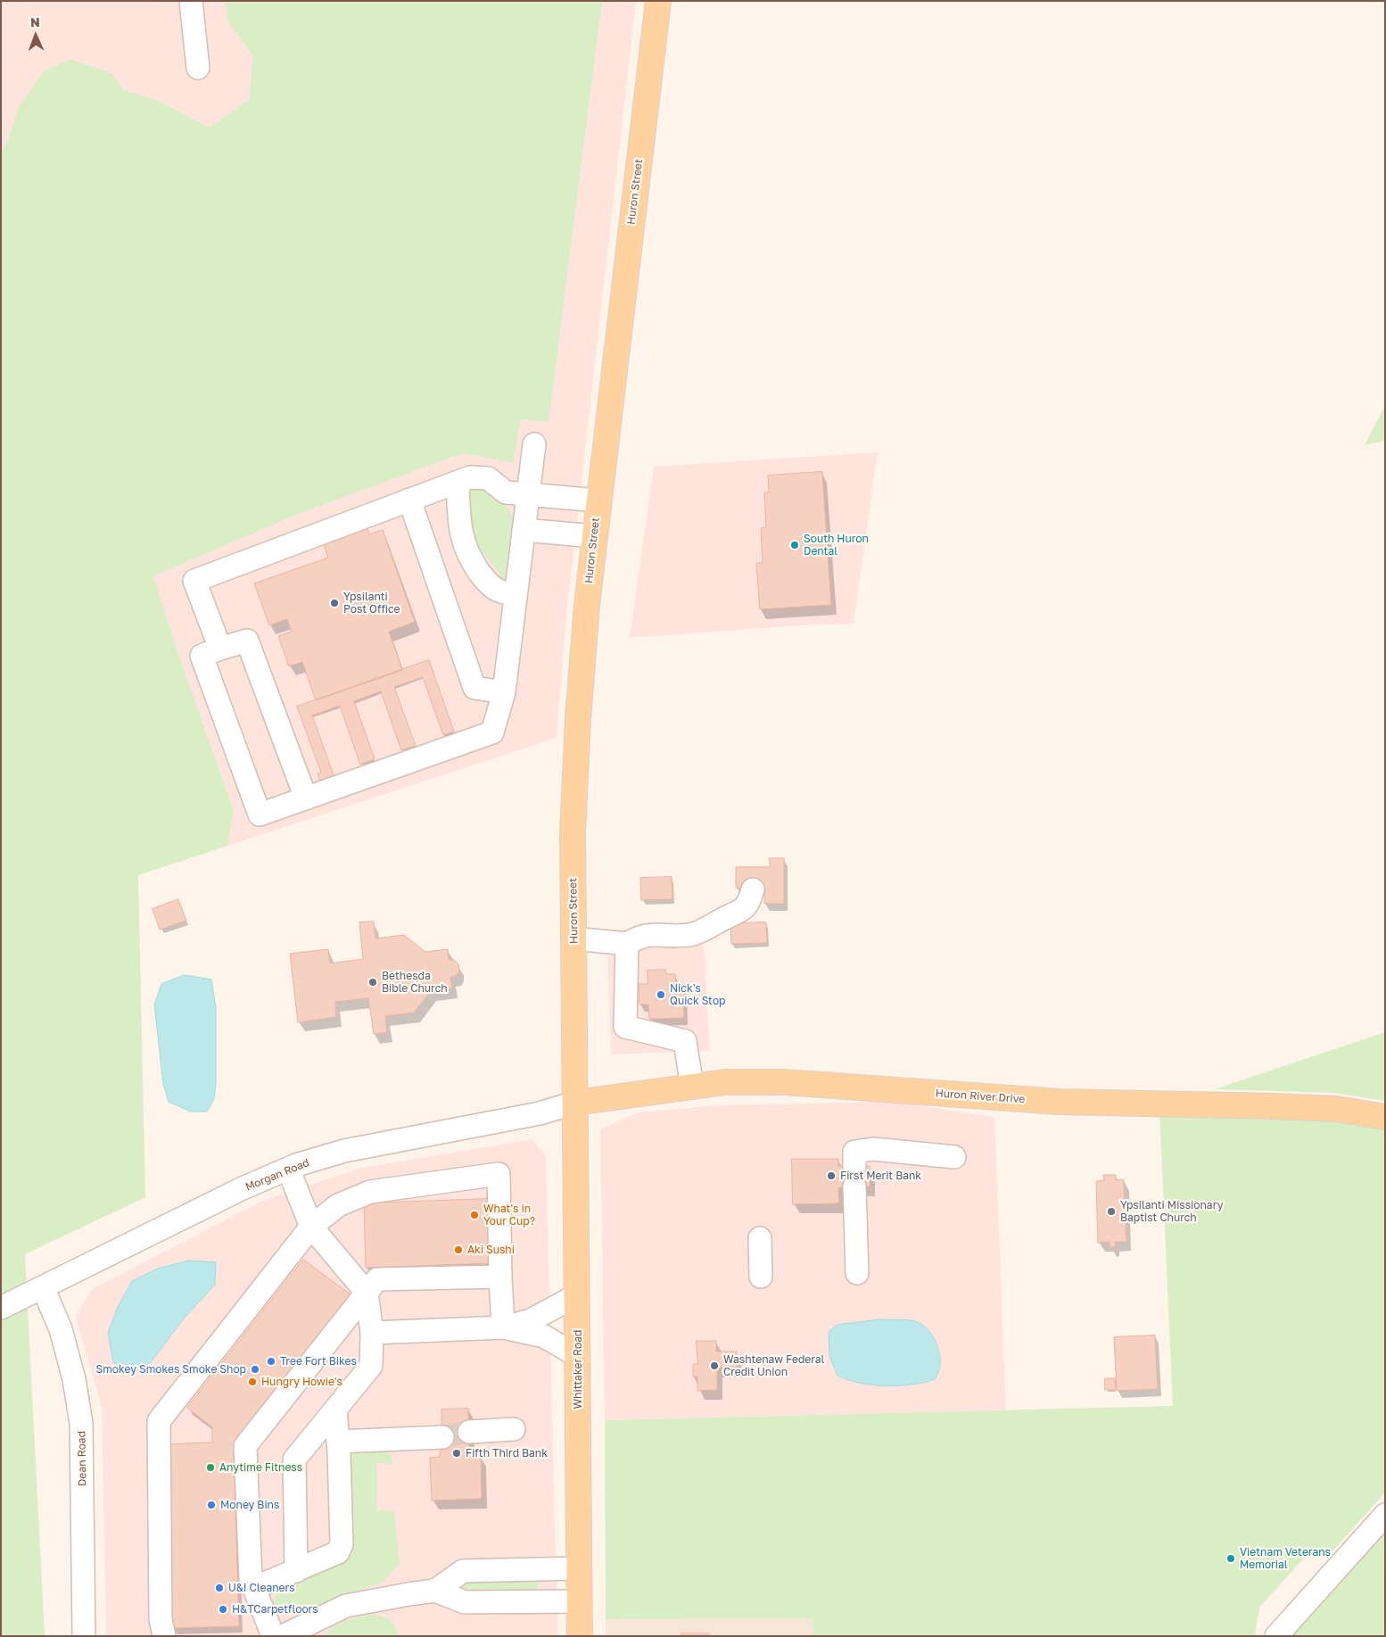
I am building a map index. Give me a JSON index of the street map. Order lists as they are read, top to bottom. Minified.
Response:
{"streets":{"main road":["Huron Street","Huron River Drive","Whittaker Road"],"street":["Morgan Road","Dean Road"]},"crossings":[["Huron Street","Huron River Drive"],["Huron Street","Morgan Road"],["Huron Street","Whittaker Road"],["Huron River Drive","Morgan Road"],["Huron River Drive","Whittaker Road"],["Morgan Road","Whittaker Road"],["Morgan Road","Dean Road"]],"places":["South Huron Dental","Ypsilanti Post Office","Bethesda Bible Church","Nick's Quick Stop","First Merit Bank","Ypsilanti Missionary Baptist Church","What's in Your Cup?","Aki Sushi","Tree Fort Bikes","Washtenaw Federal Credit Union","Smokey Smokes Smoke Shop","Hungry Howie's","Fifth Third Bank","Anytime Fitness","Money Bins","Vietnam Veterans Memorial","U&I Cleaners","H&TCarpetfloors"],"north":"top"}
